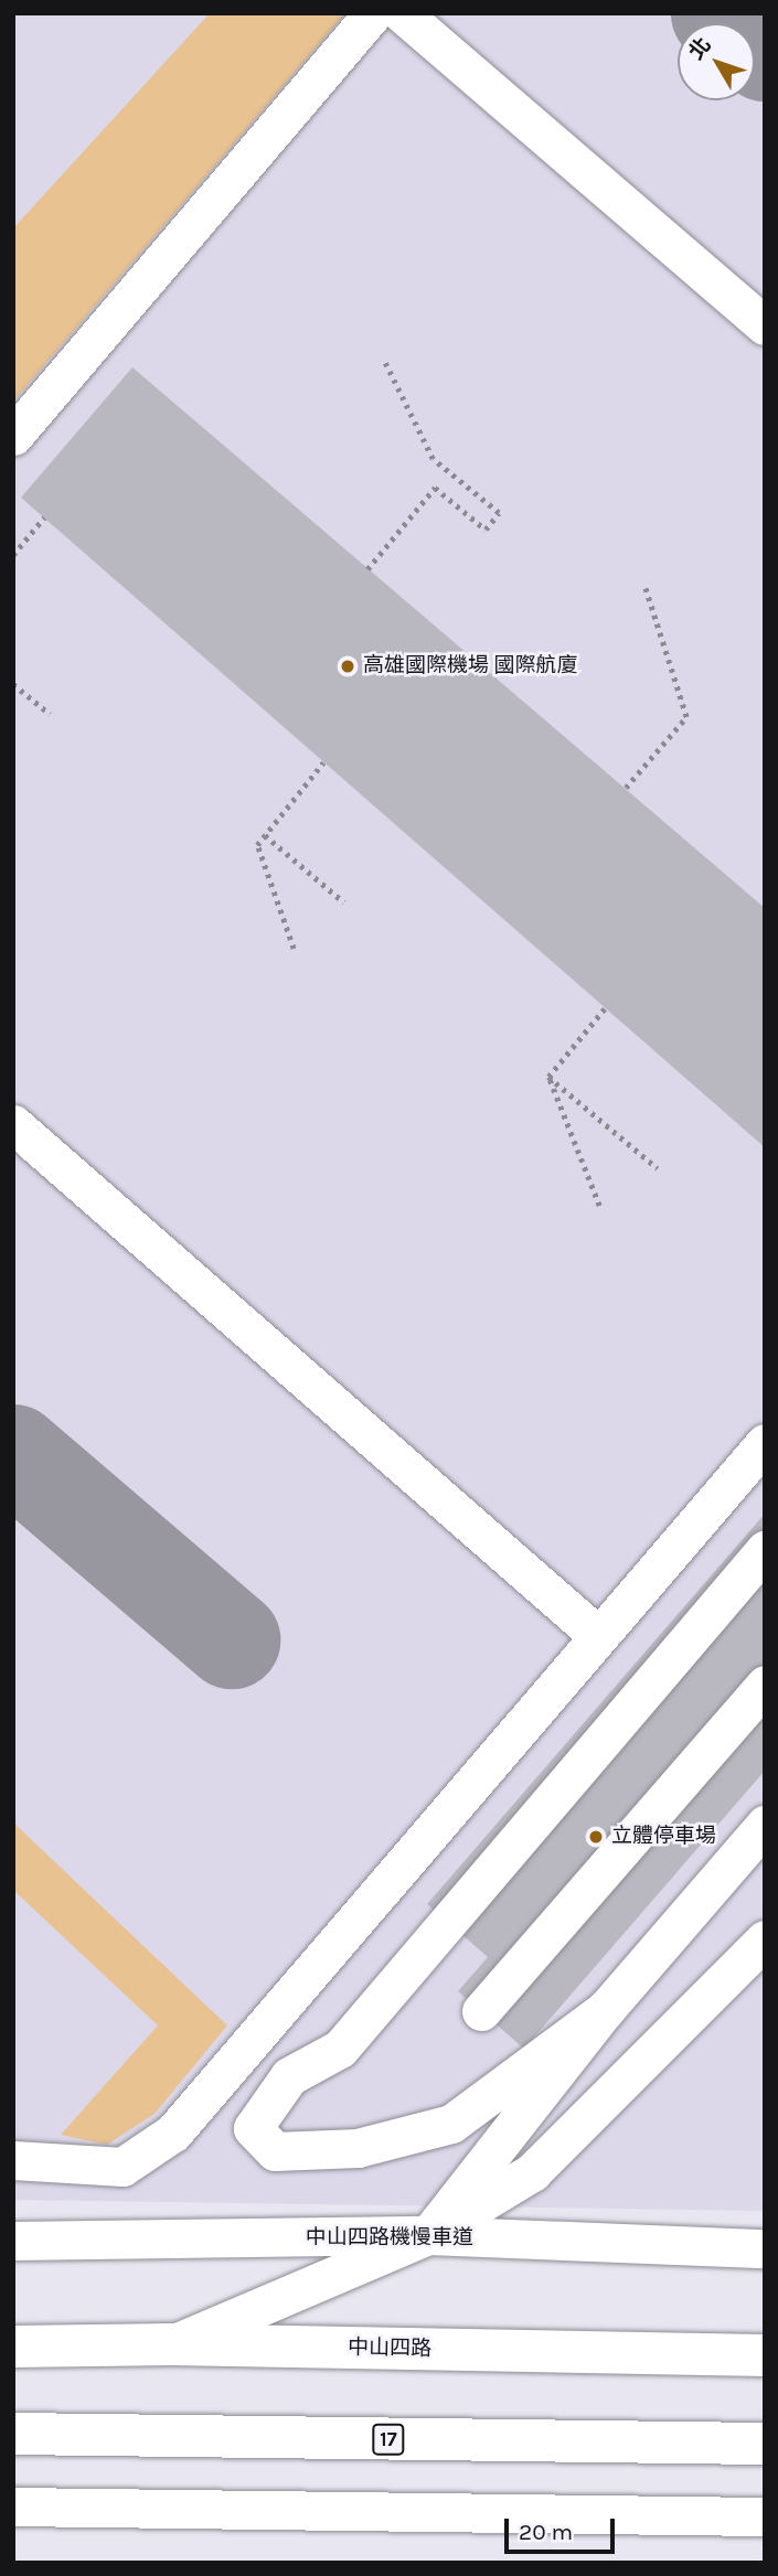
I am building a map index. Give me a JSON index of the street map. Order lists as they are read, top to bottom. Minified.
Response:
{"streets":{"main road":["中山四路","17"],"lane":["中山四路機慢車道"]},"places":["高雄國際機場 國際航廈","立體停車場"],"scale_bar":"20 m","north":"top left"}
